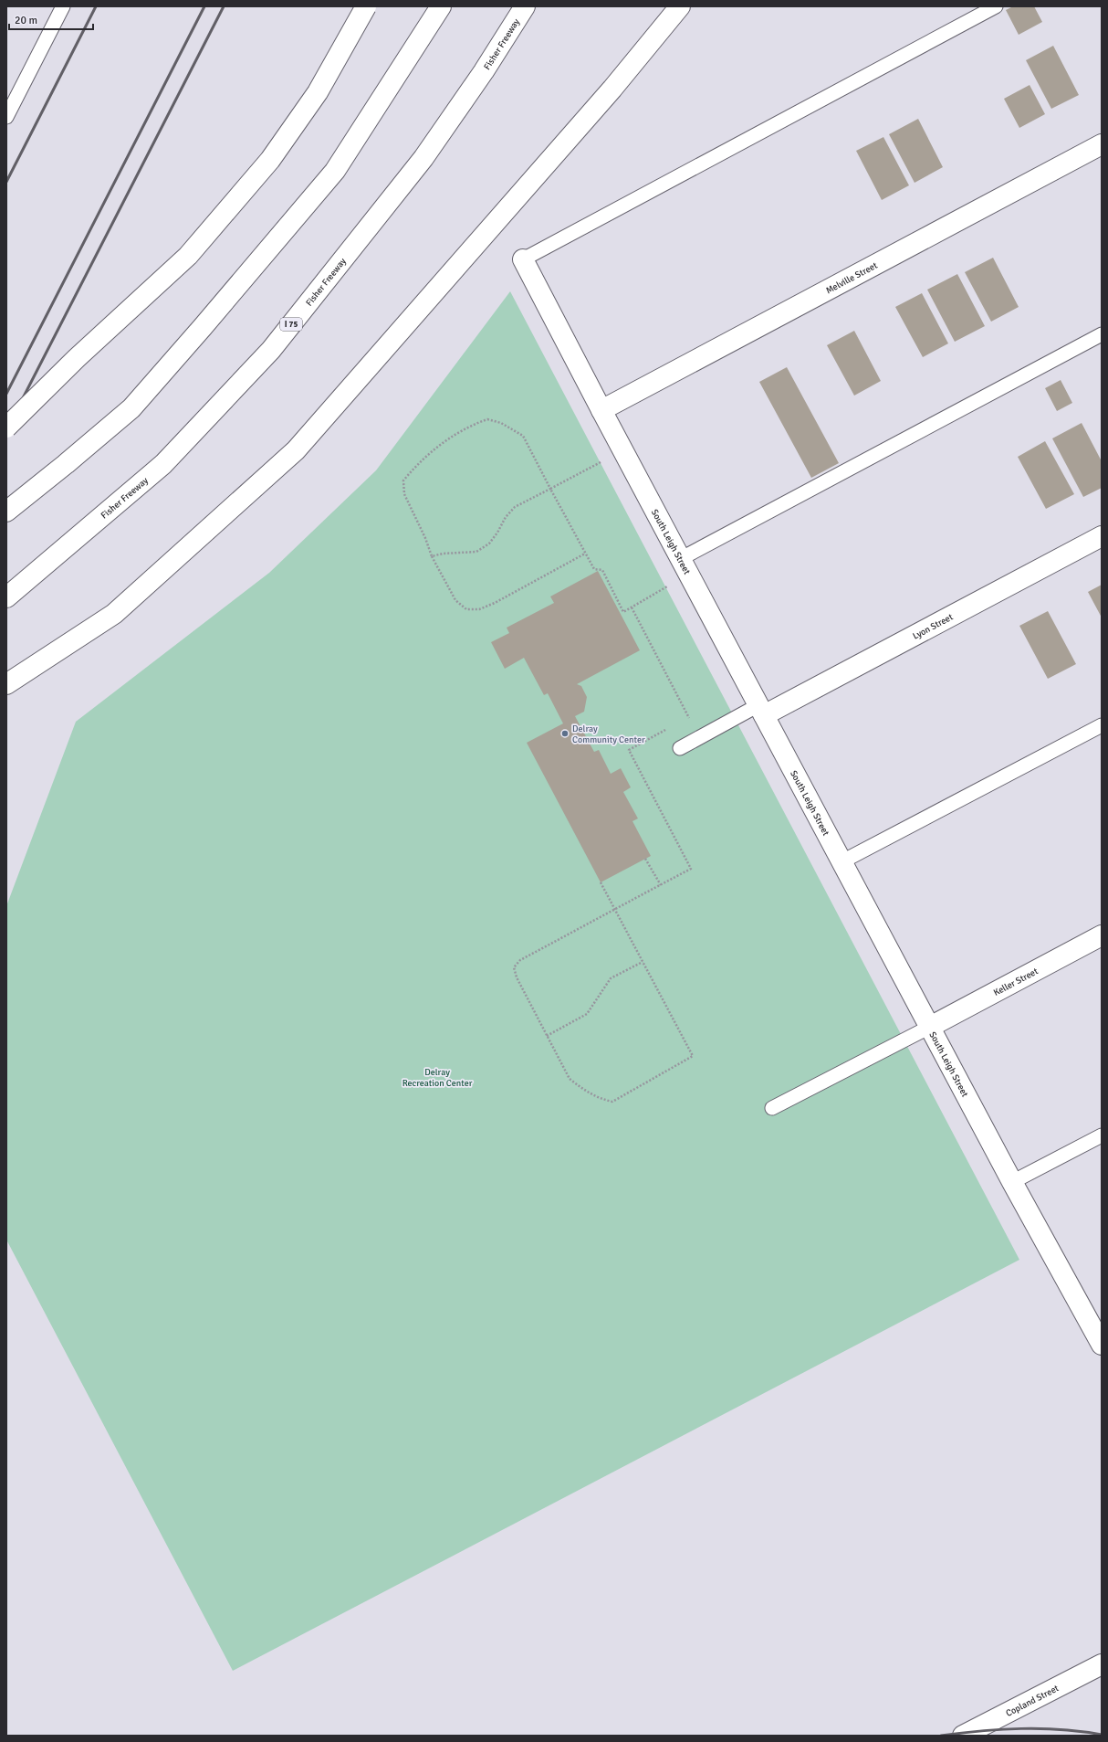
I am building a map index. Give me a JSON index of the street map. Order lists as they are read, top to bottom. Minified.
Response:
{"streets":{"main road":["Fisher Freeway","Melville Street","I 75","South Leigh Street","Lyon Street","Keller Street","Copland Street"]},"crossings":[["Melville Street","South Leigh Street"],["South Leigh Street","Lyon Street"],["South Leigh Street","Keller Street"]],"parks":["Delray Recreation Center"],"places":["Delray Community Center"],"scale_bar":"20 m"}
